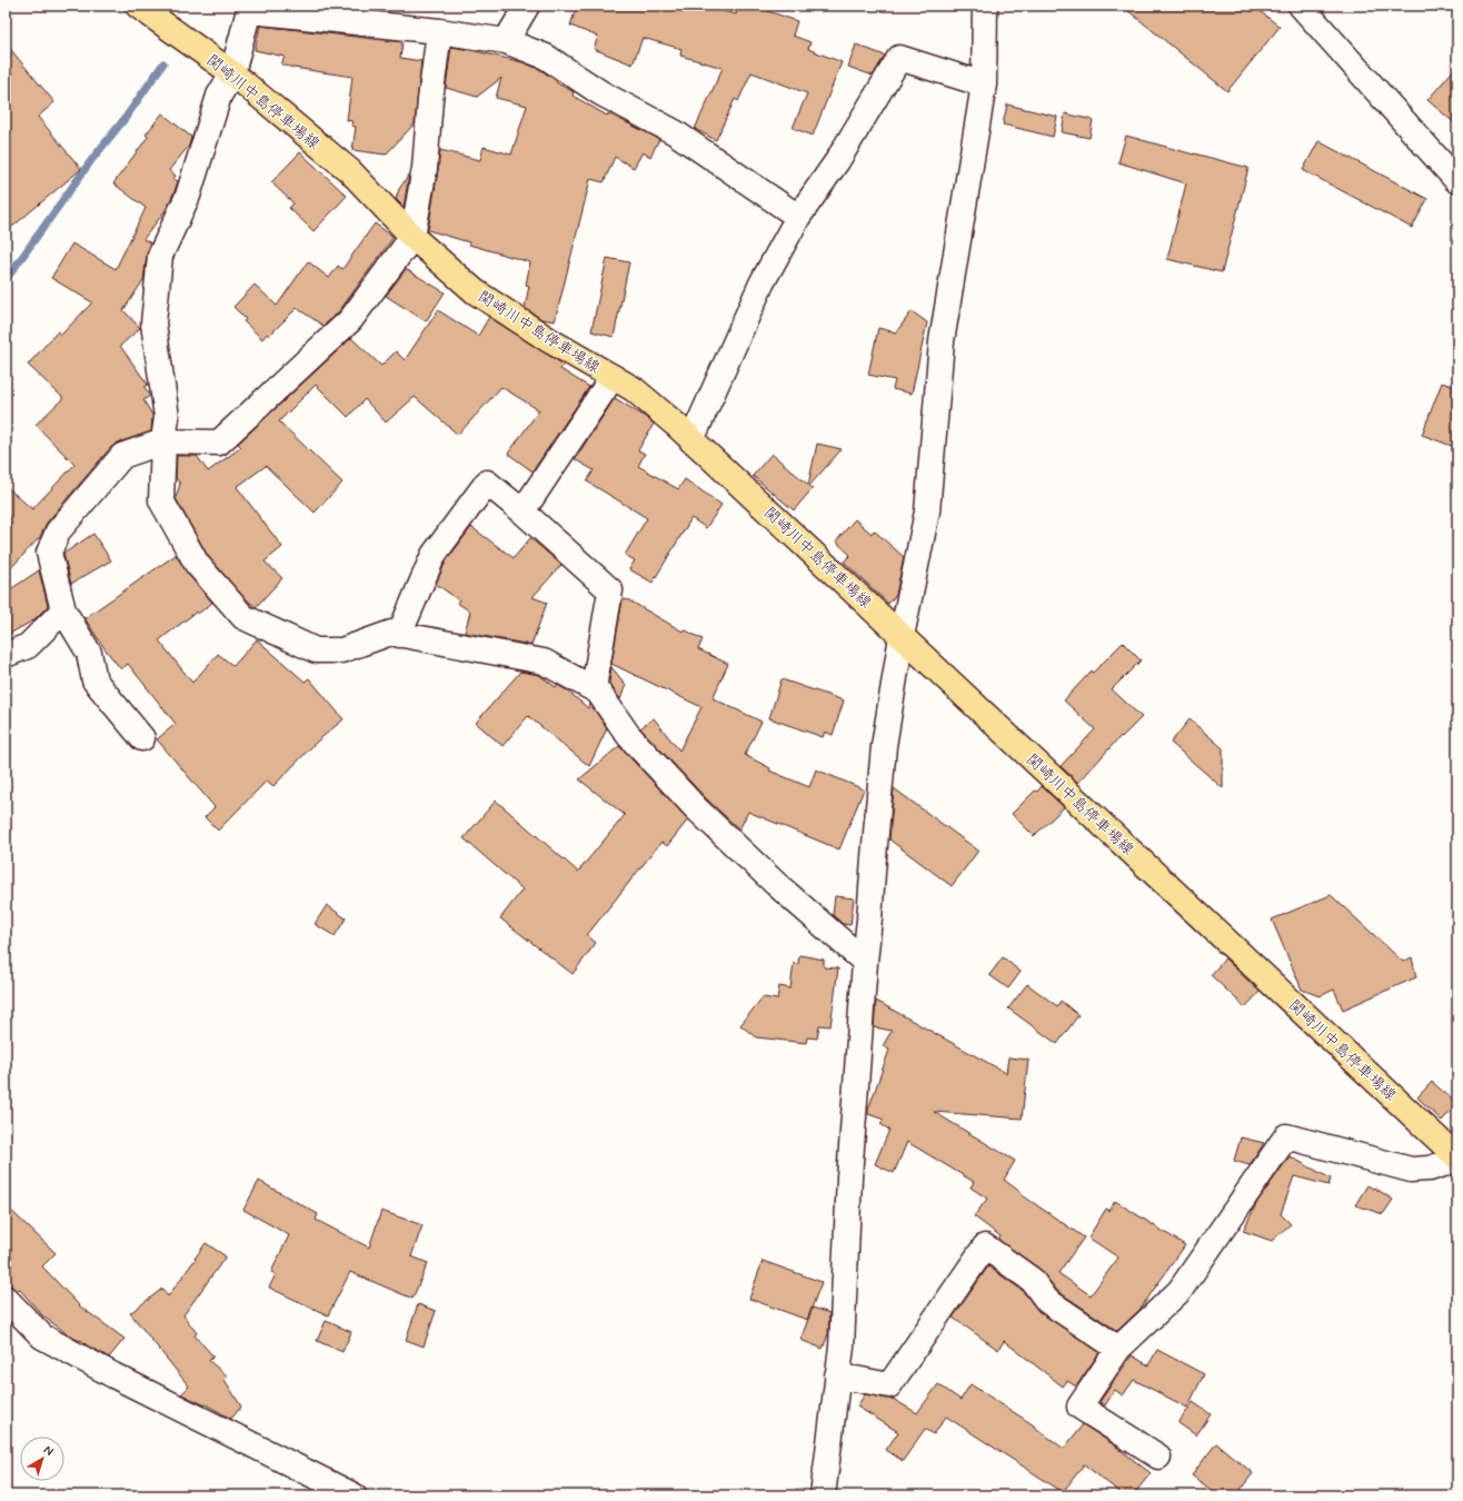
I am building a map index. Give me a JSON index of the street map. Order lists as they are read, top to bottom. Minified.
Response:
{"streets":{"main road":["関崎川中島停車場線"]},"north":"top right"}
